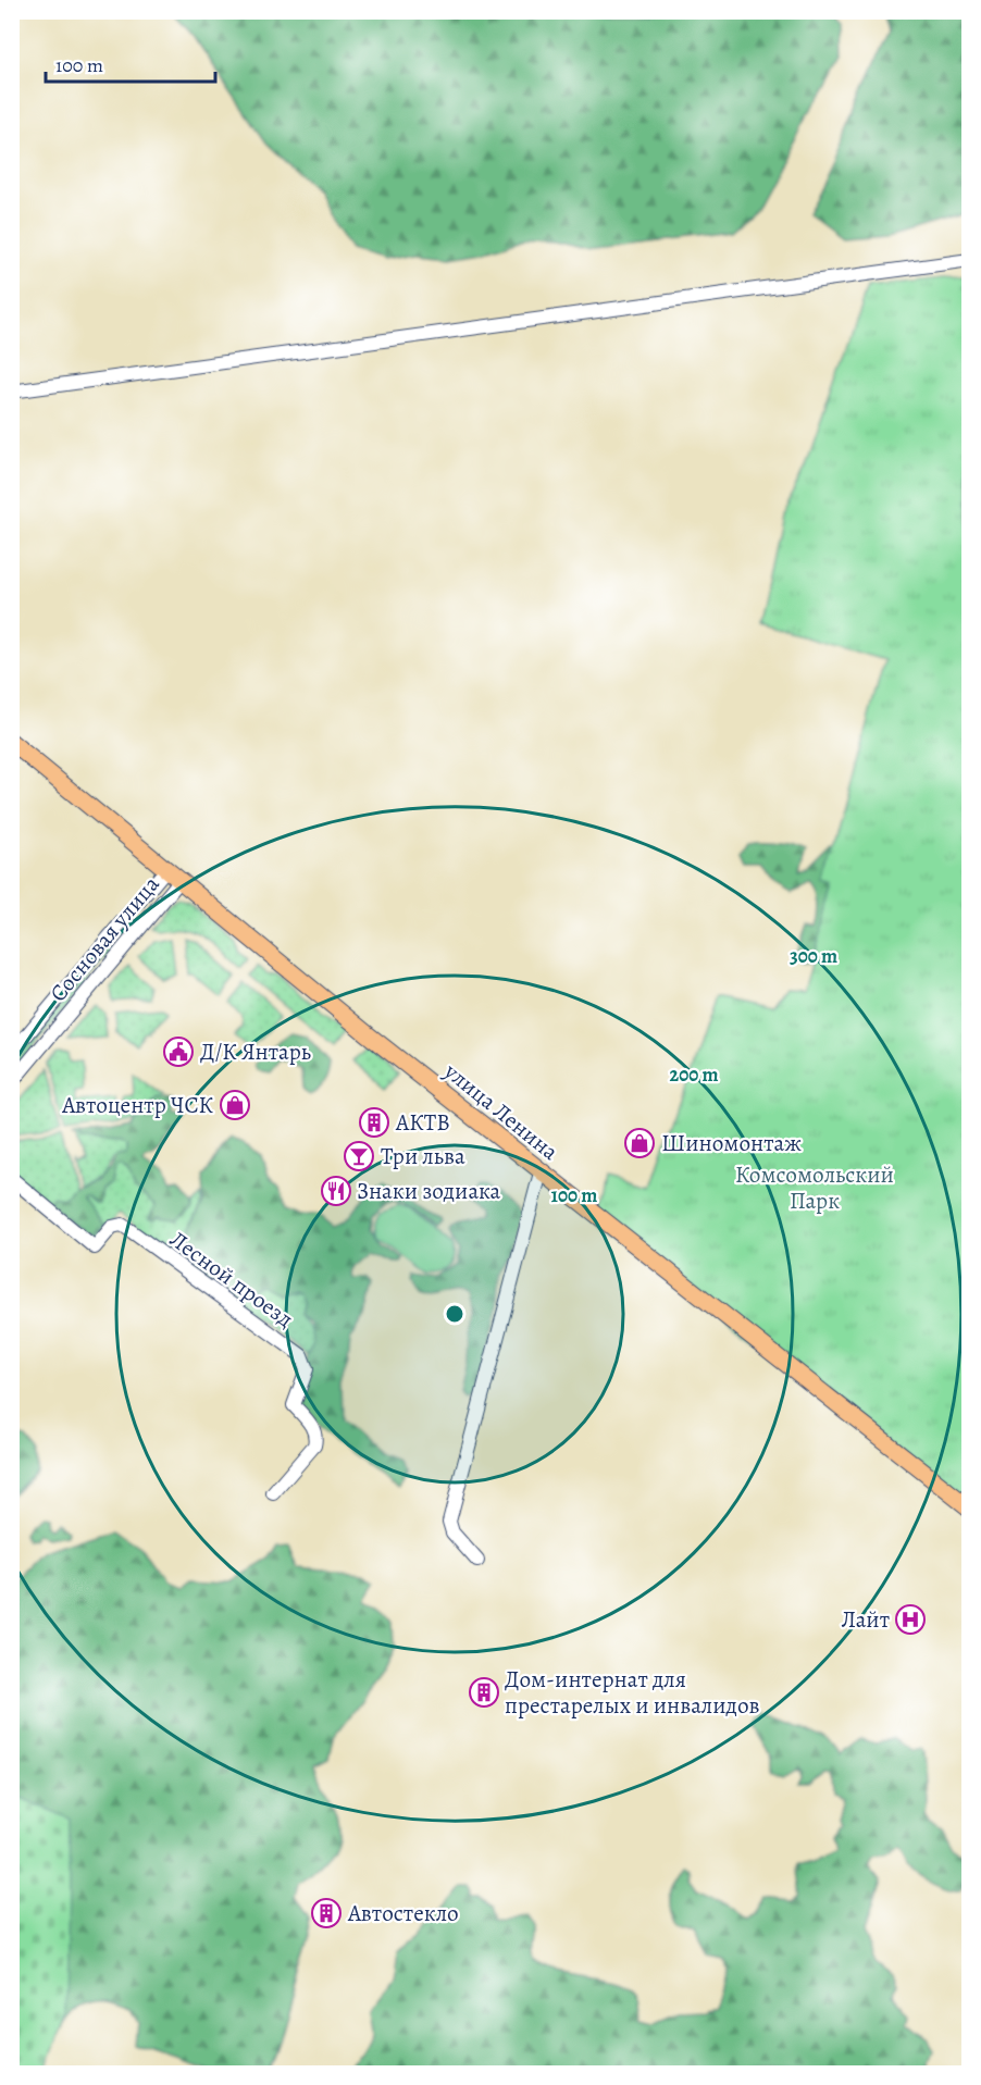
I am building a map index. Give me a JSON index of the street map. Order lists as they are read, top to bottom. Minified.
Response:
{"streets":{"main road":["улица Ленина"],"street":["Сосновая улица","Лесной проезд"]},"crossings":[["Сосновая улица","улица Ленина"]],"parks":["Комсомольский Парк"],"places":{"public building":["Д/К Янтарь"],"shop":["Автоцентр ЧСК","Шиномонтаж"],"building":["АКТВ","Дом-интернат для престарелых и инвалидов","Автостекло"],"bar":["Три льва"],"restaurant":["Знаки зодиака"],"hospital":["Лайт"]},"scale_bar":"100 m","rings":["300 m","200 m","100 m"]}
